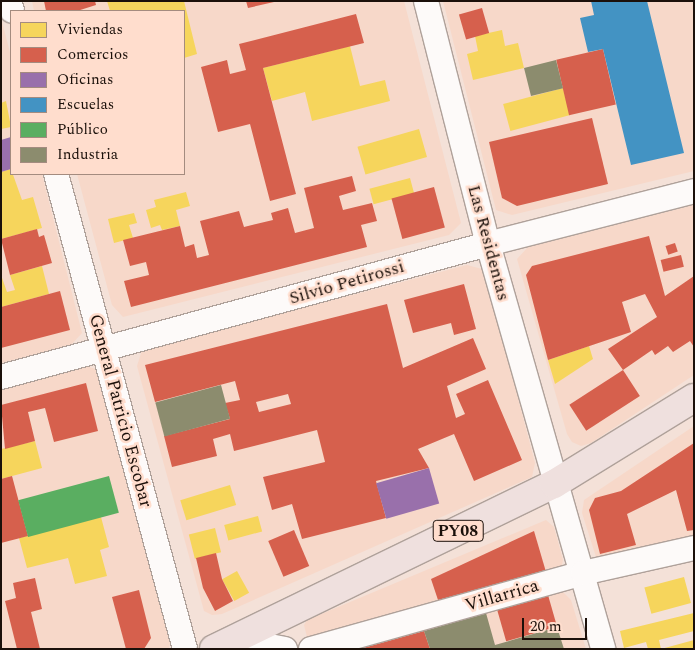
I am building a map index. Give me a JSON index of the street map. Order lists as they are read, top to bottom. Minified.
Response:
{"streets":{"highway":["PY08"],"street":["Las Residentas","Silvio Petirossi","General Patricio Escobar","Villarrica"]},"crossings":[["Las Residentas","Silvio Petirossi"],["Las Residentas","PY08"],["Las Residentas","Villarrica"],["Silvio Petirossi","General Patricio Escobar"]],"legend":["Viviendas","Comercios","Oficinas","Escuelas","Público","Industria"],"scale_bar":"20 m"}
